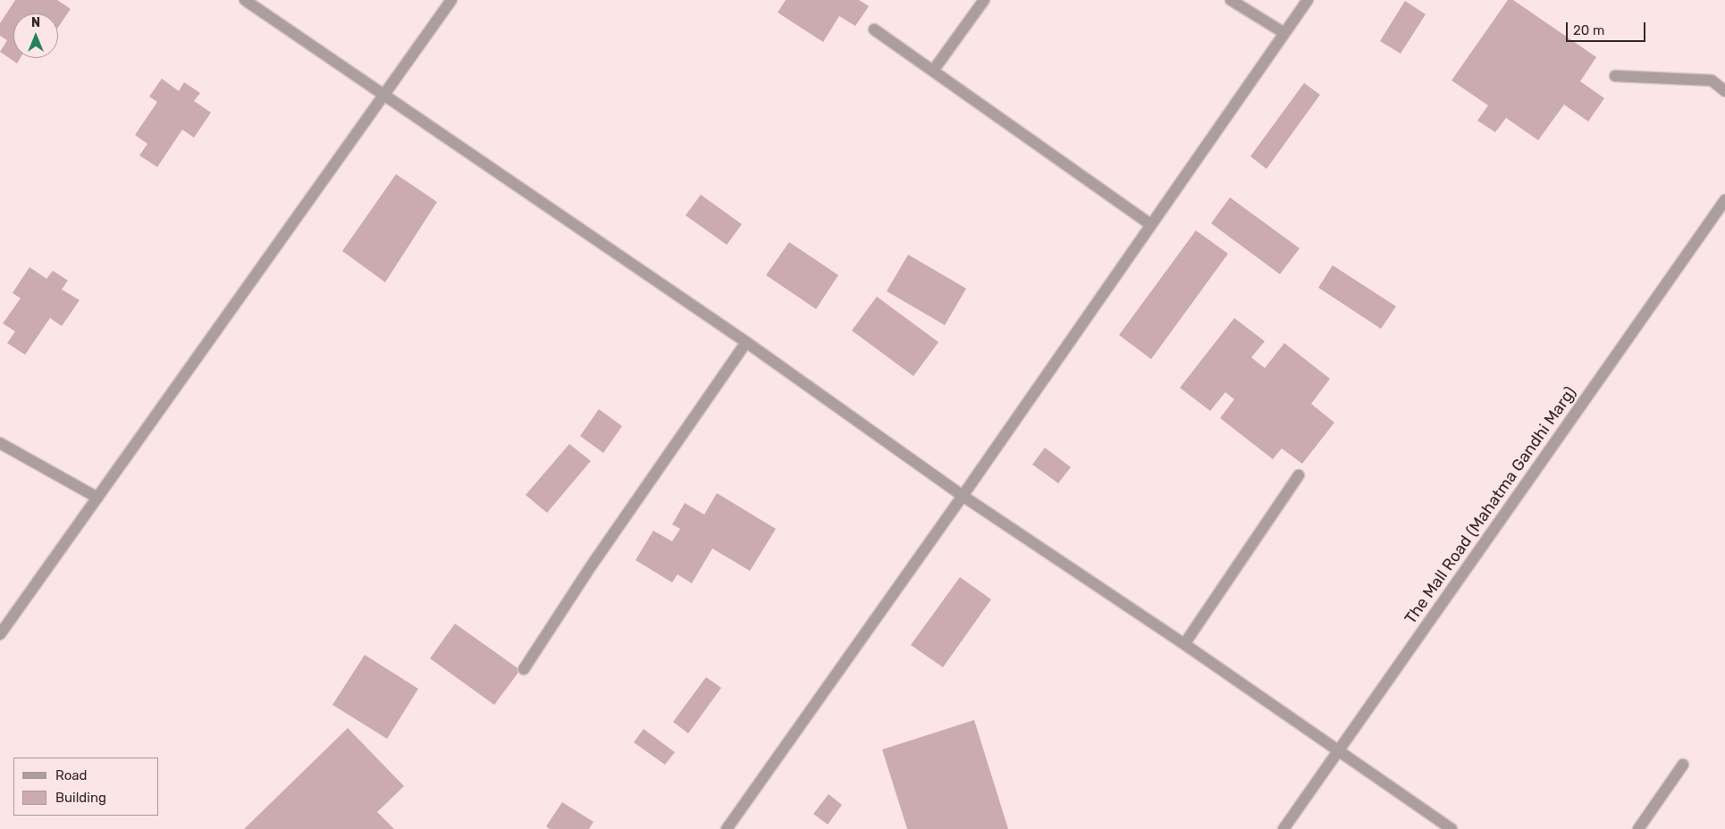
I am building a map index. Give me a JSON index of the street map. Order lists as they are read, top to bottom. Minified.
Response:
{"streets":{"street":["The Mall Road (Mahatma Gandhi Marg)"]},"legend":["Road","Building"],"scale_bar":"20 m","north":"top"}
